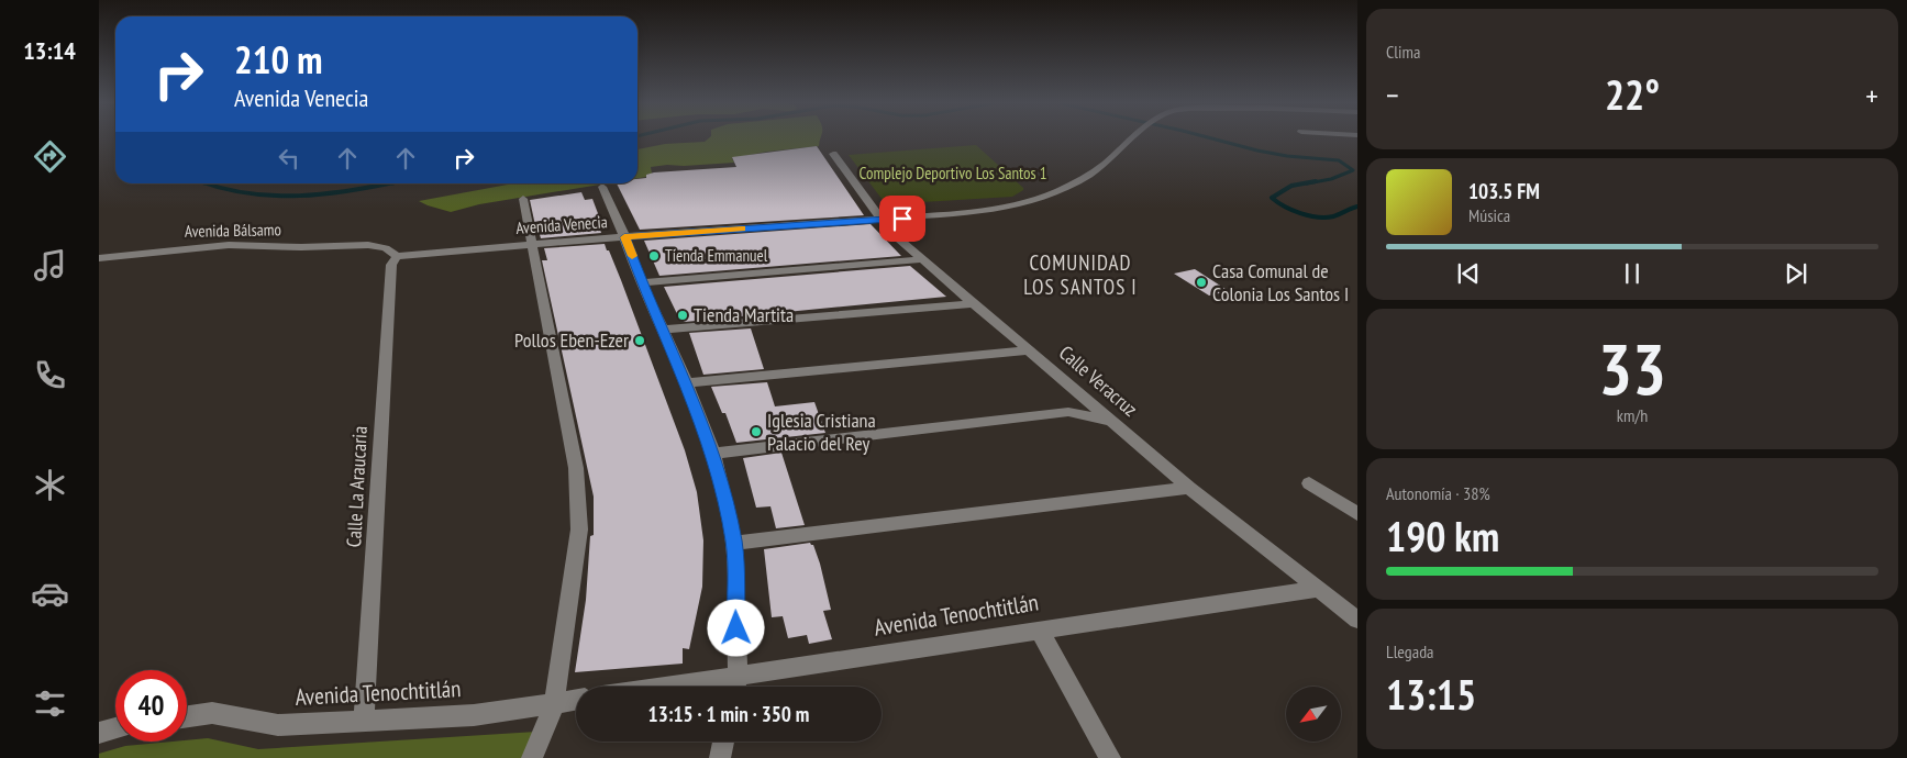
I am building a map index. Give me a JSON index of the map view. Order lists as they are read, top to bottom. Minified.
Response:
{"streets":{"street":["Avenida Venecia","Avenida Bálsamo","Calle Veracruz","Calle La Araucaria","Avenida Tenochtitlán"]},"crossings":[["Avenida Venecia","Avenida Bálsamo"],["Avenida Venecia","Calle Veracruz"],["Avenida Venecia","Calle La Araucaria"],["Avenida Bálsamo","Calle La Araucaria"],["Calle Veracruz","Avenida Tenochtitlán"],["Calle La Araucaria","Avenida Tenochtitlán"]],"districts":["COMUNIDAD LOS SANTOS I"],"parks":["Complejo Deportivo Los Santos 1"],"places":["Tienda Emmanuel","Casa Comunal de Colonia Los Santos I","Tienda Martita","Pollos Eben-Ezer","Iglesia Cristiana Palacio del Rey"],"north":"bottom left","page":{"tabs":"13:14","tile":["Clima",["33","km/h"],["Autonomía · 38%","190 km"],["Llegada","13:15"]],"turn":["210 m","Avenida Venecia"],"heat":["−","22°","+"],"song":["103.5 FM","Música"],"limit":"40","trip":"13:15 · 1 min · 350 m"}}
